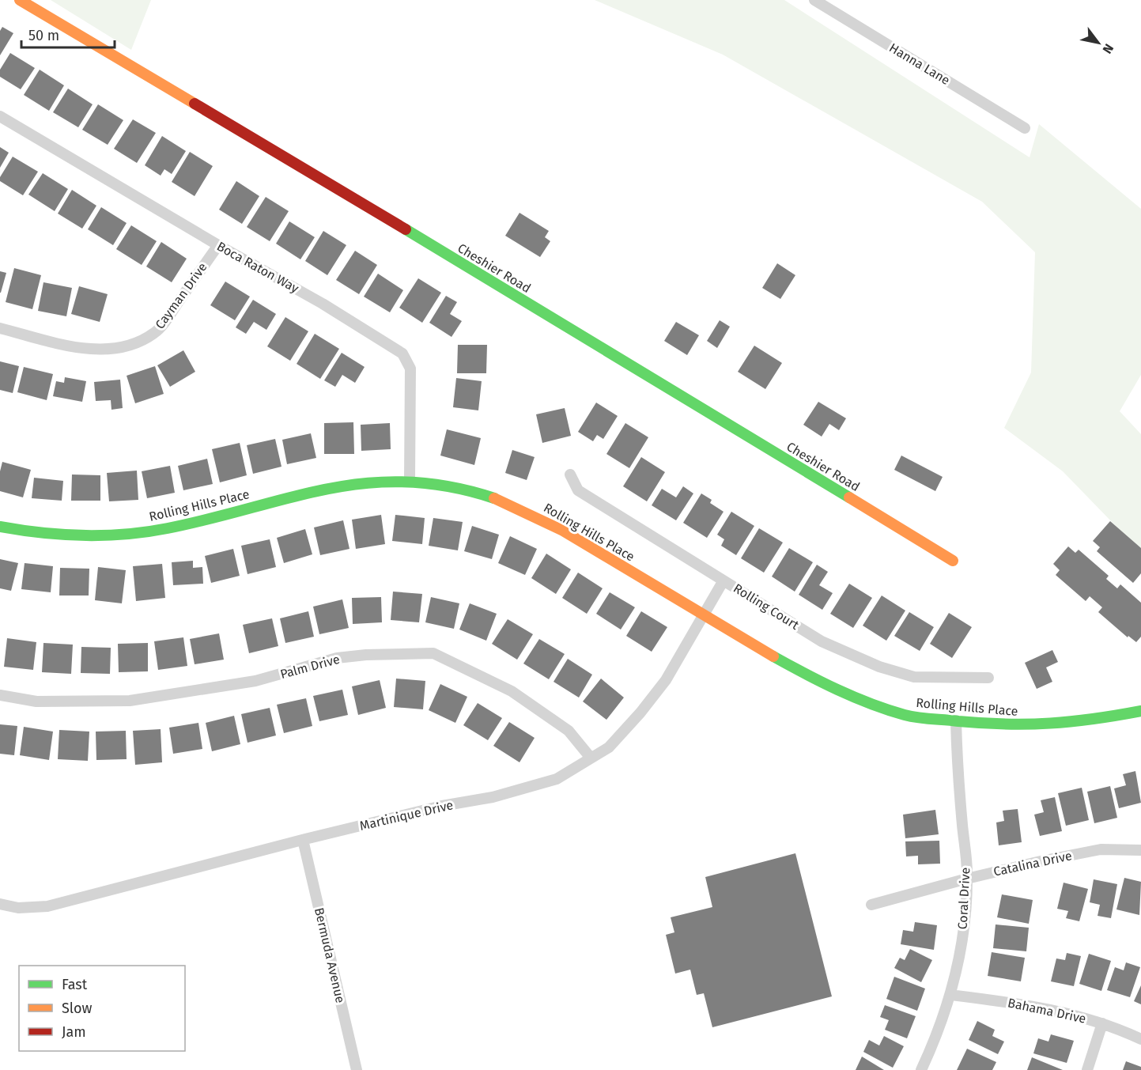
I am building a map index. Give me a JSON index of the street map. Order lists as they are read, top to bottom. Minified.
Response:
{"streets":{"street":["Hanna Lane","Boca Raton Way","Cheshier Road","Cayman Drive","Rolling Hills Place","Rolling Court","Palm Drive","Martinique Drive","Catalina Drive","Coral Drive","Bermuda Avenue","Bahama Drive"]},"crossings":[["Boca Raton Way","Cayman Drive"],["Boca Raton Way","Rolling Hills Place"],["Rolling Hills Place","Martinique Drive"],["Rolling Hills Place","Coral Drive"],["Rolling Court","Martinique Drive"],["Palm Drive","Martinique Drive"],["Martinique Drive","Bermuda Avenue"],["Catalina Drive","Coral Drive"],["Coral Drive","Bahama Drive"]],"legend":["Fast","Slow","Jam"],"scale_bar":"50 m","north":"bottom right"}
